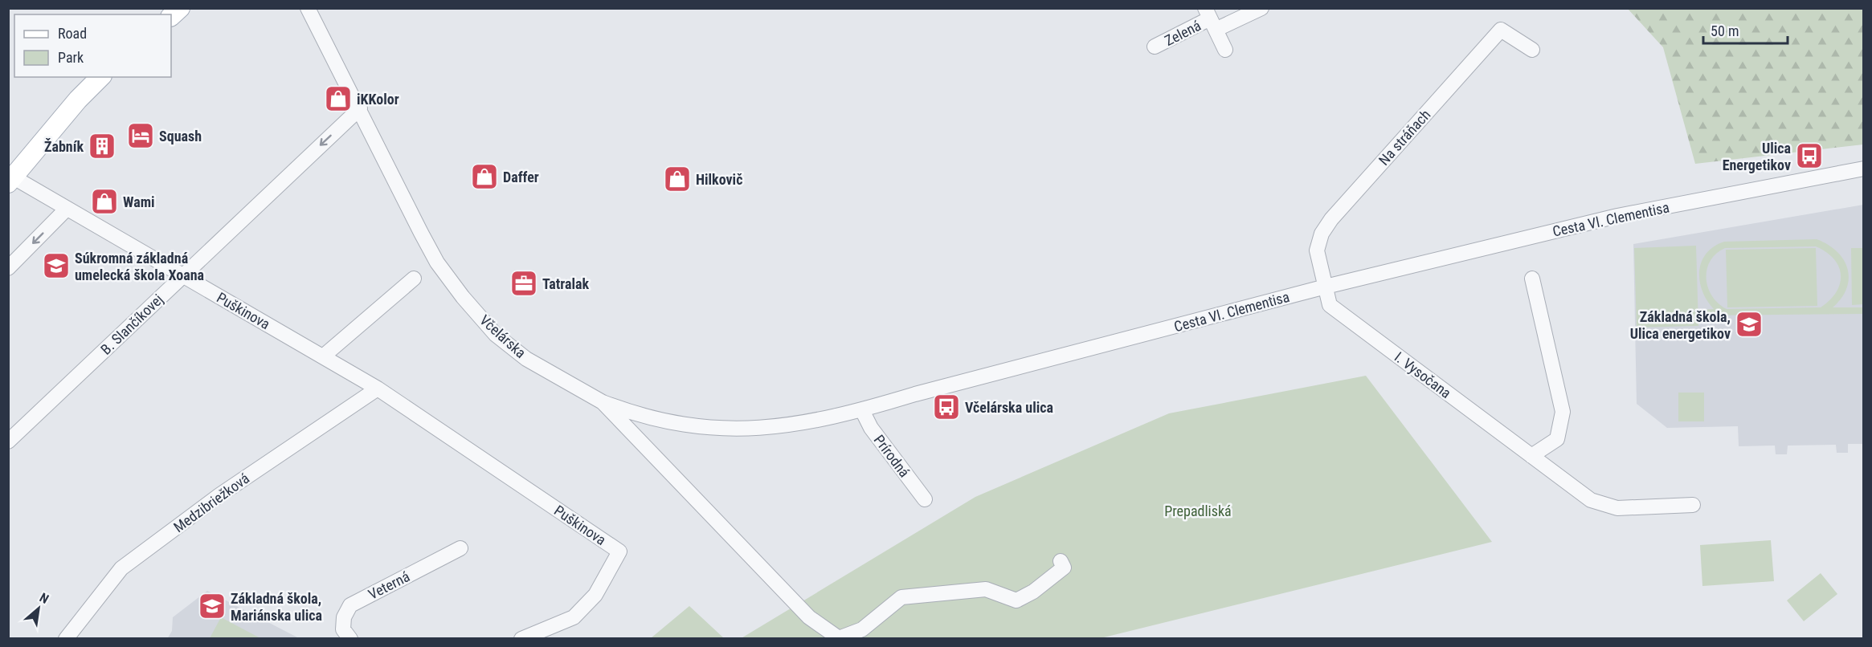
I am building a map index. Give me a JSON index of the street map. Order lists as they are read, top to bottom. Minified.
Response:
{"streets":{"street":["Zelená","Na stráňach","Cesta Vl. Clementisa","Puškinova","B. Slančíkovej","Včelárska","I. Vysočana","Prírodná","Medzibriežková","Veterná"]},"crossings":[["Na stráňach","Cesta Vl. Clementisa"],["Na stráňach","I. Vysočana"],["Cesta Vl. Clementisa","Včelárska"],["Cesta Vl. Clementisa","I. Vysočana"],["Cesta Vl. Clementisa","Prírodná"],["Puškinova","B. Slančíkovej"],["Puškinova","Medzibriežková"],["B. Slančíkovej","Včelárska"]],"one_way":["B. Slančíkovej"],"parks":["Prepadliská"],"places":{"shop":["iKKolor","Daffer","Hilkovič","Wami"],"hotel":["Squash"],"building":["Žabník"],"bus stop":["Ulica Energetikov","Včelárska ulica"],"school or university":["Súkromná základná umelecká škola Xoana","Základná škola, Ulica energetikov","Základná škola, Mariánska ulica"],"office":["Tatralak"]},"legend":["Road","Park"],"scale_bar":"50 m","north":"top right"}
